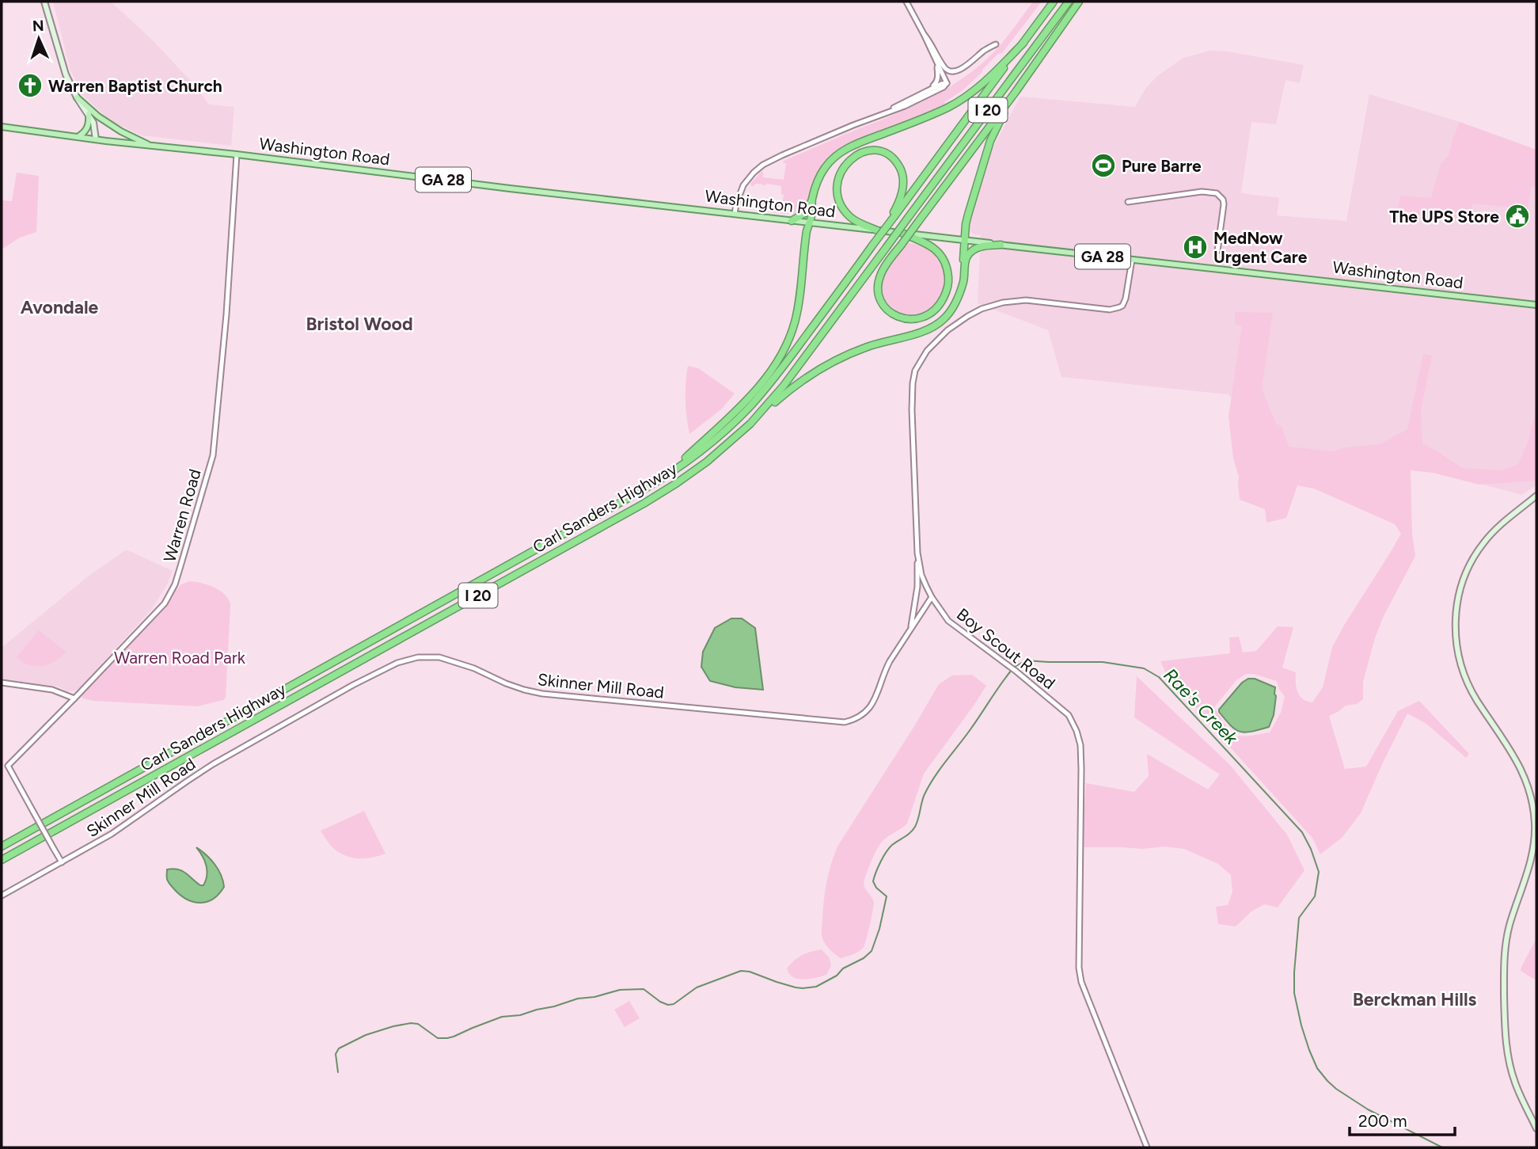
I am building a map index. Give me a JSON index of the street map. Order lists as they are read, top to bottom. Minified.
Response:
{"streets":{"highway":["I 20","Carl Sanders Highway"],"main road":["Washington Road","GA 28"],"street":["Warren Road","Boy Scout Road","Skinner Mill Road"]},"crossings":[["Washington Road","GA 28"],["Washington Road","Warren Road"],["Washington Road","Boy Scout Road"],["Warren Road","Skinner Mill Road"],["Boy Scout Road","Skinner Mill Road"]],"districts":["Avondale","Bristol Wood","Berckman Hills"],"water":["Rae's Creek"],"parks":["Warren Road Park"],"places":{"church":["Warren Baptist Church"],"sports":["Pure Barre"],"public building":["The UPS Store"],"hospital":["MedNow Urgent Care"]},"scale_bar":"200 m","north":"top"}
